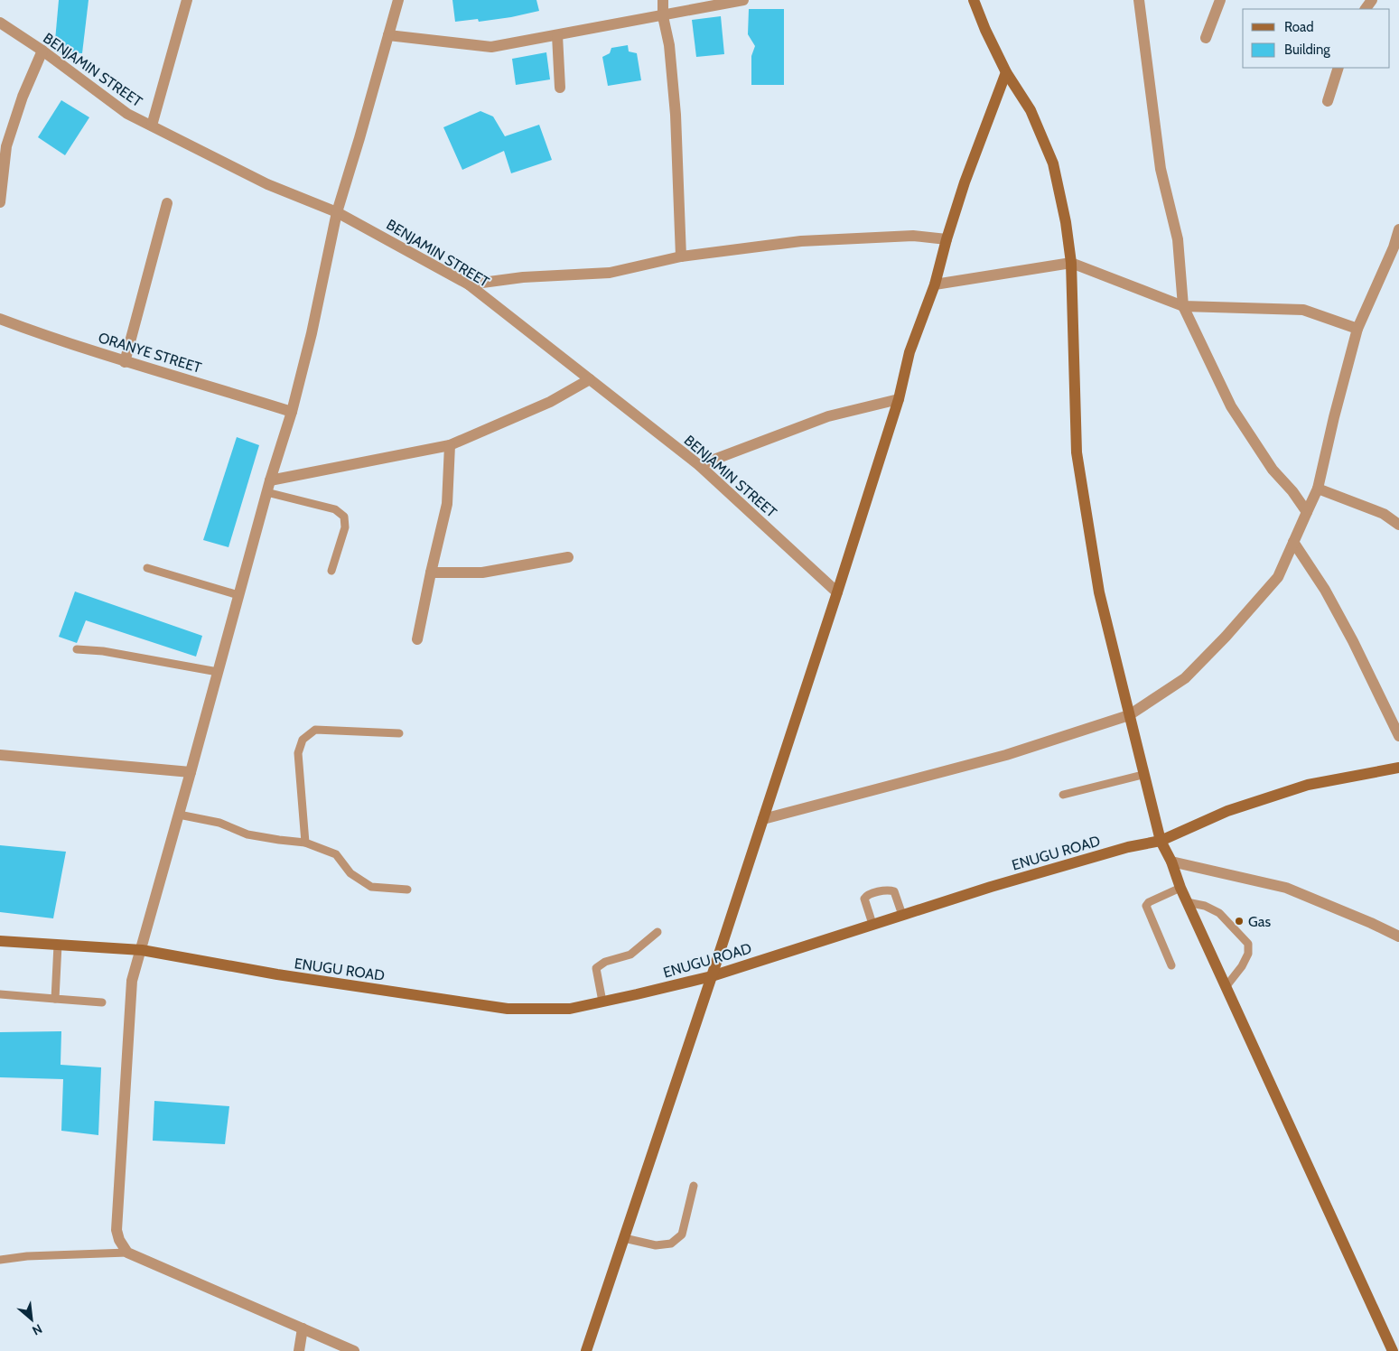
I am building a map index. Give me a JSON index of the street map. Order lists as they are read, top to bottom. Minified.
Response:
{"streets":{"street":["BENJAMIN STREET","ORANYE STREET","ENUGU ROAD"]},"places":["Gas"],"legend":["Road","Building"],"north":"bottom right"}
